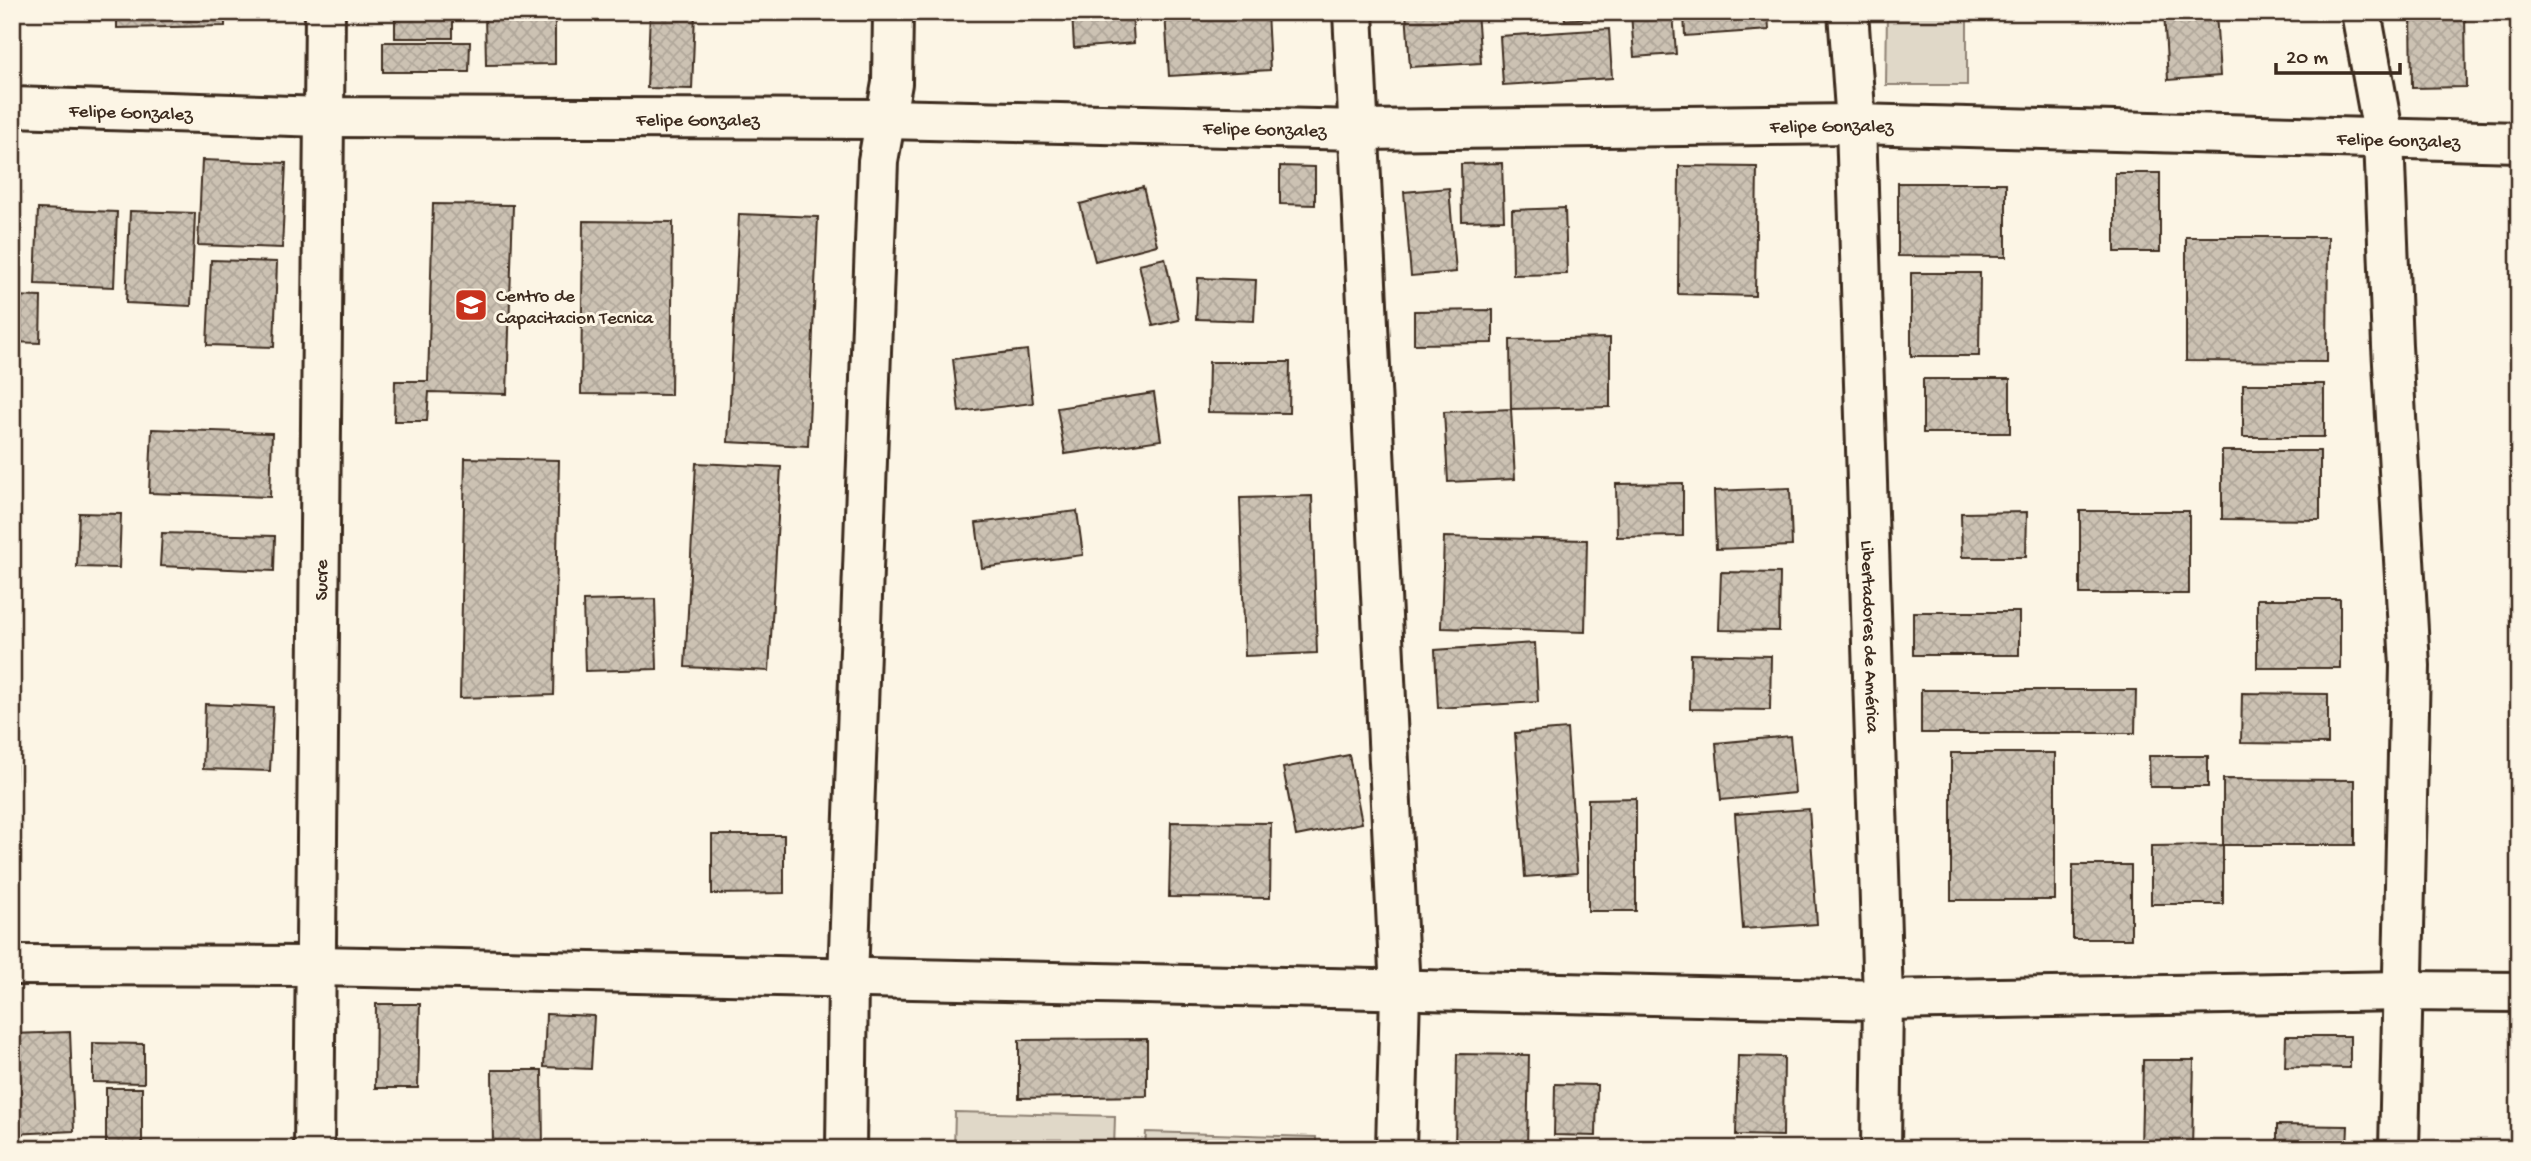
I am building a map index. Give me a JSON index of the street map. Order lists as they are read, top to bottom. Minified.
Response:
{"streets":{"street":["Felipe Gonzalez","Sucre","Libertadores de América"]},"crossings":[["Felipe Gonzalez","Sucre"],["Felipe Gonzalez","Libertadores de América"]],"places":{"school or university":["Centro de Capacitacion Tecnica"]},"scale_bar":"20 m"}
